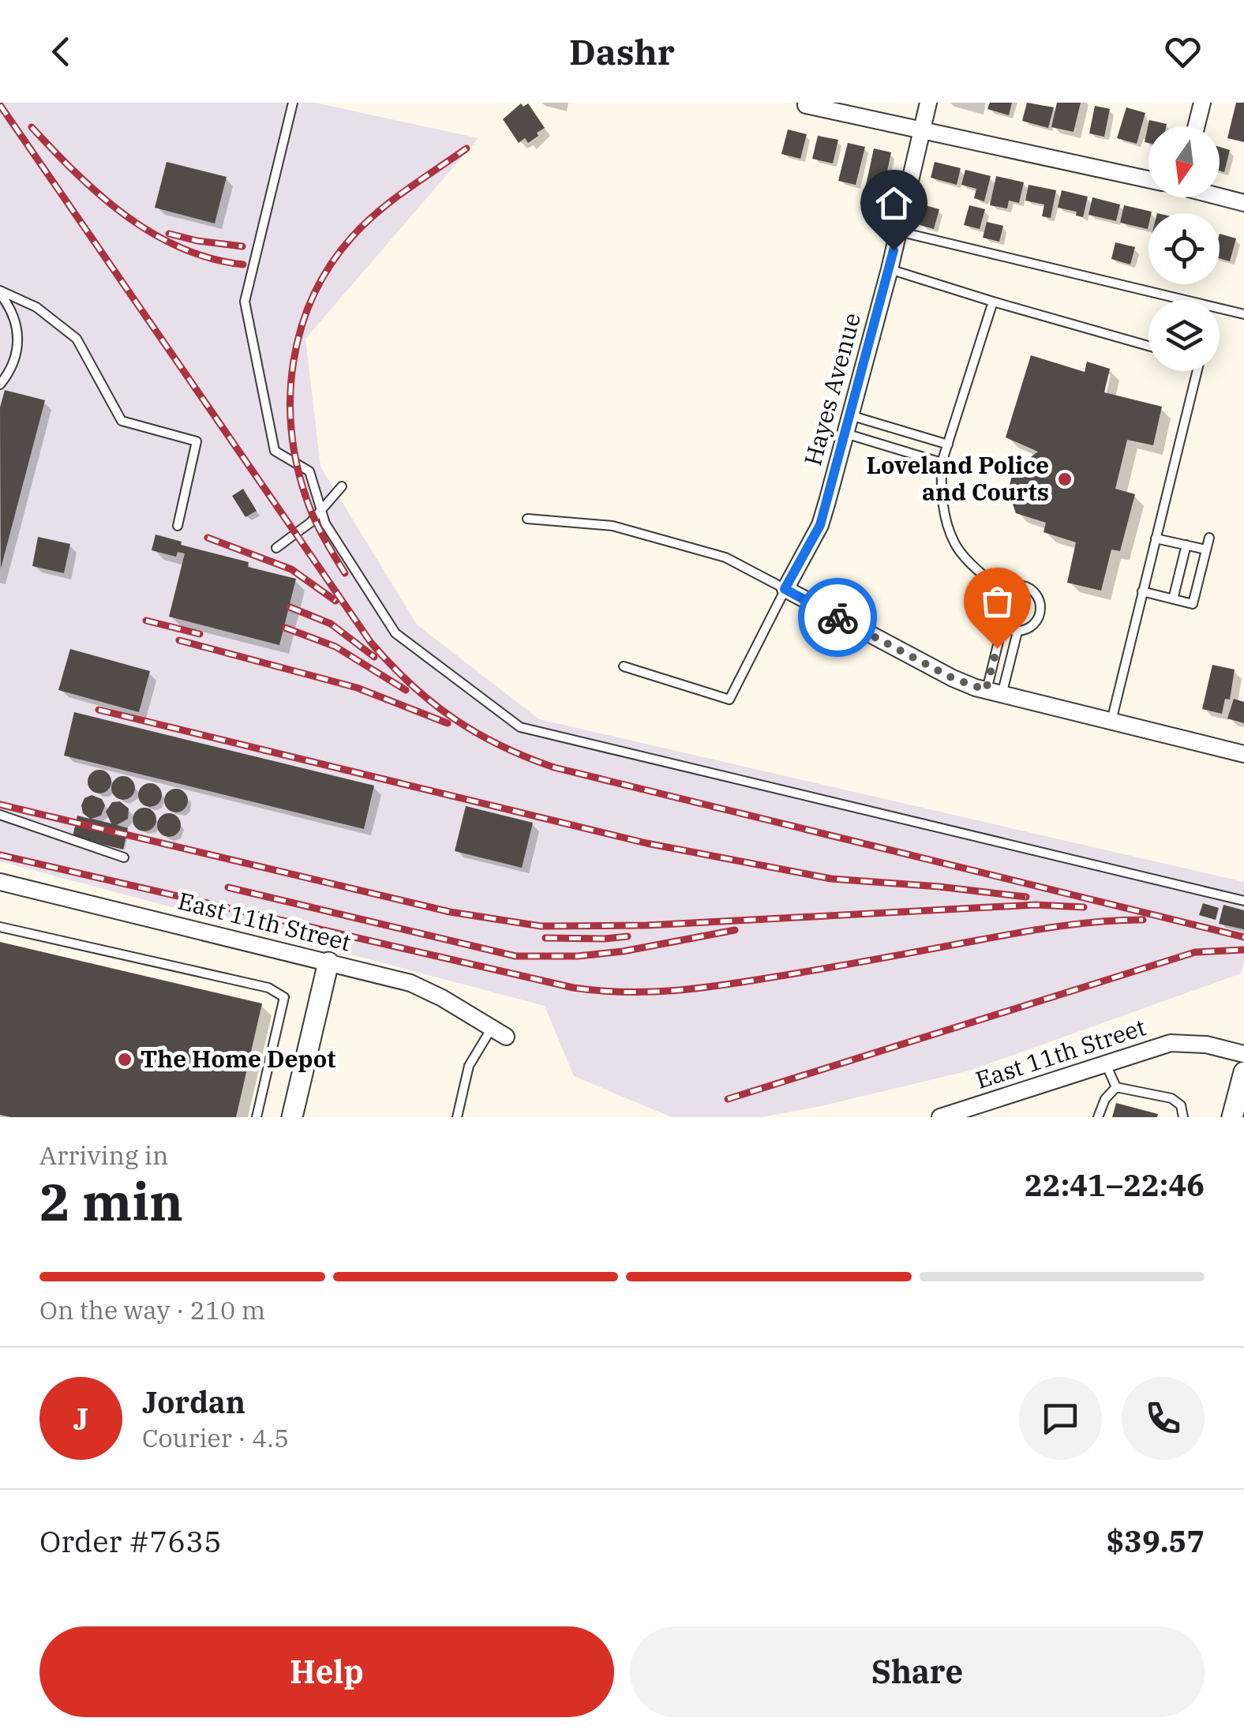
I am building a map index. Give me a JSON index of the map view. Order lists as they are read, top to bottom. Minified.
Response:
{"streets":{"street":["Hayes Avenue","East 11th Street"]},"places":["Loveland Police and Courts","The Home Depot"],"north":"bottom","page":{"header":"Dashr","heading":["2 min","Arriving in","22:41–22:46"],"panel":["Jordan","Courier · 4.5","Order #7635","$39.57"],"bar":"On the way · 210 m","round":"J","buttons":["Help","Share"]}}
